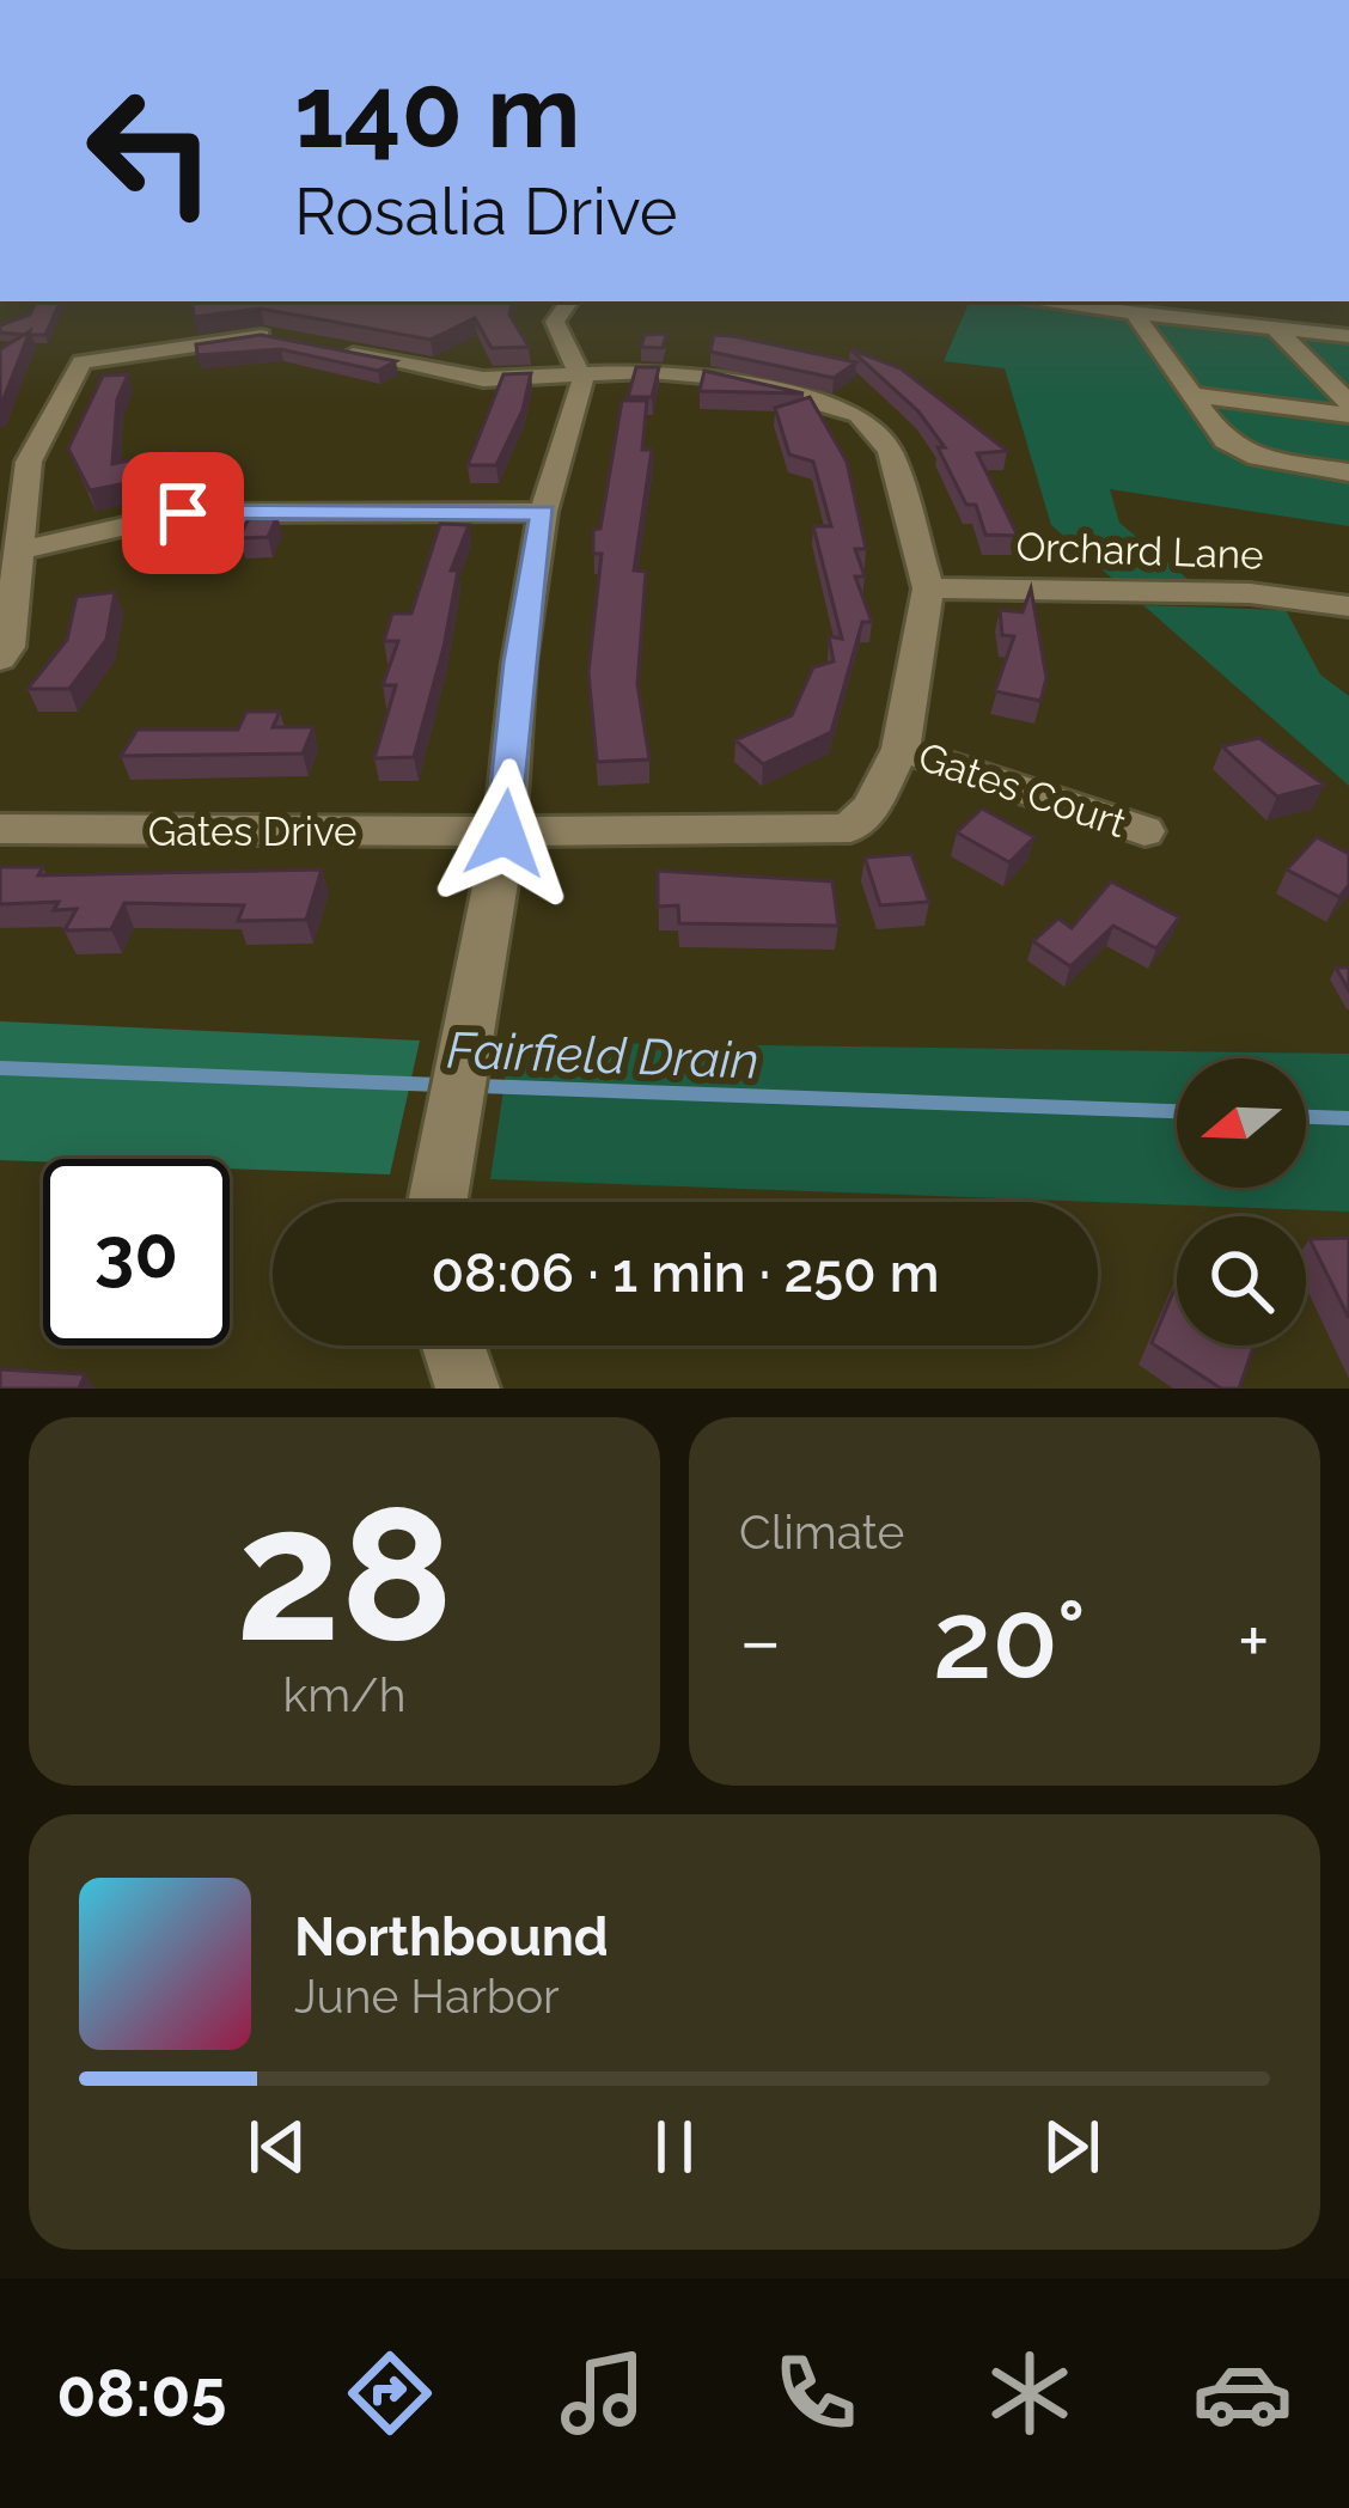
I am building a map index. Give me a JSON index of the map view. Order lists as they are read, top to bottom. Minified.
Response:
{"streets":{"street":["Orchard Lane","Gates Court","Gates Drive"]},"crossings":[["Gates Court","Gates Drive"]],"water":["Fairfield Drain"],"north":"left","page":{"turn":["140 m","Rosalia Drive"],"limit":"30","trip":"08:06 · 1 min · 250 m","tile":[["28","km/h"],"Climate"],"heat":["−","20°","+"],"song":["Northbound","June Harbor"],"tabs":"08:05"}}
